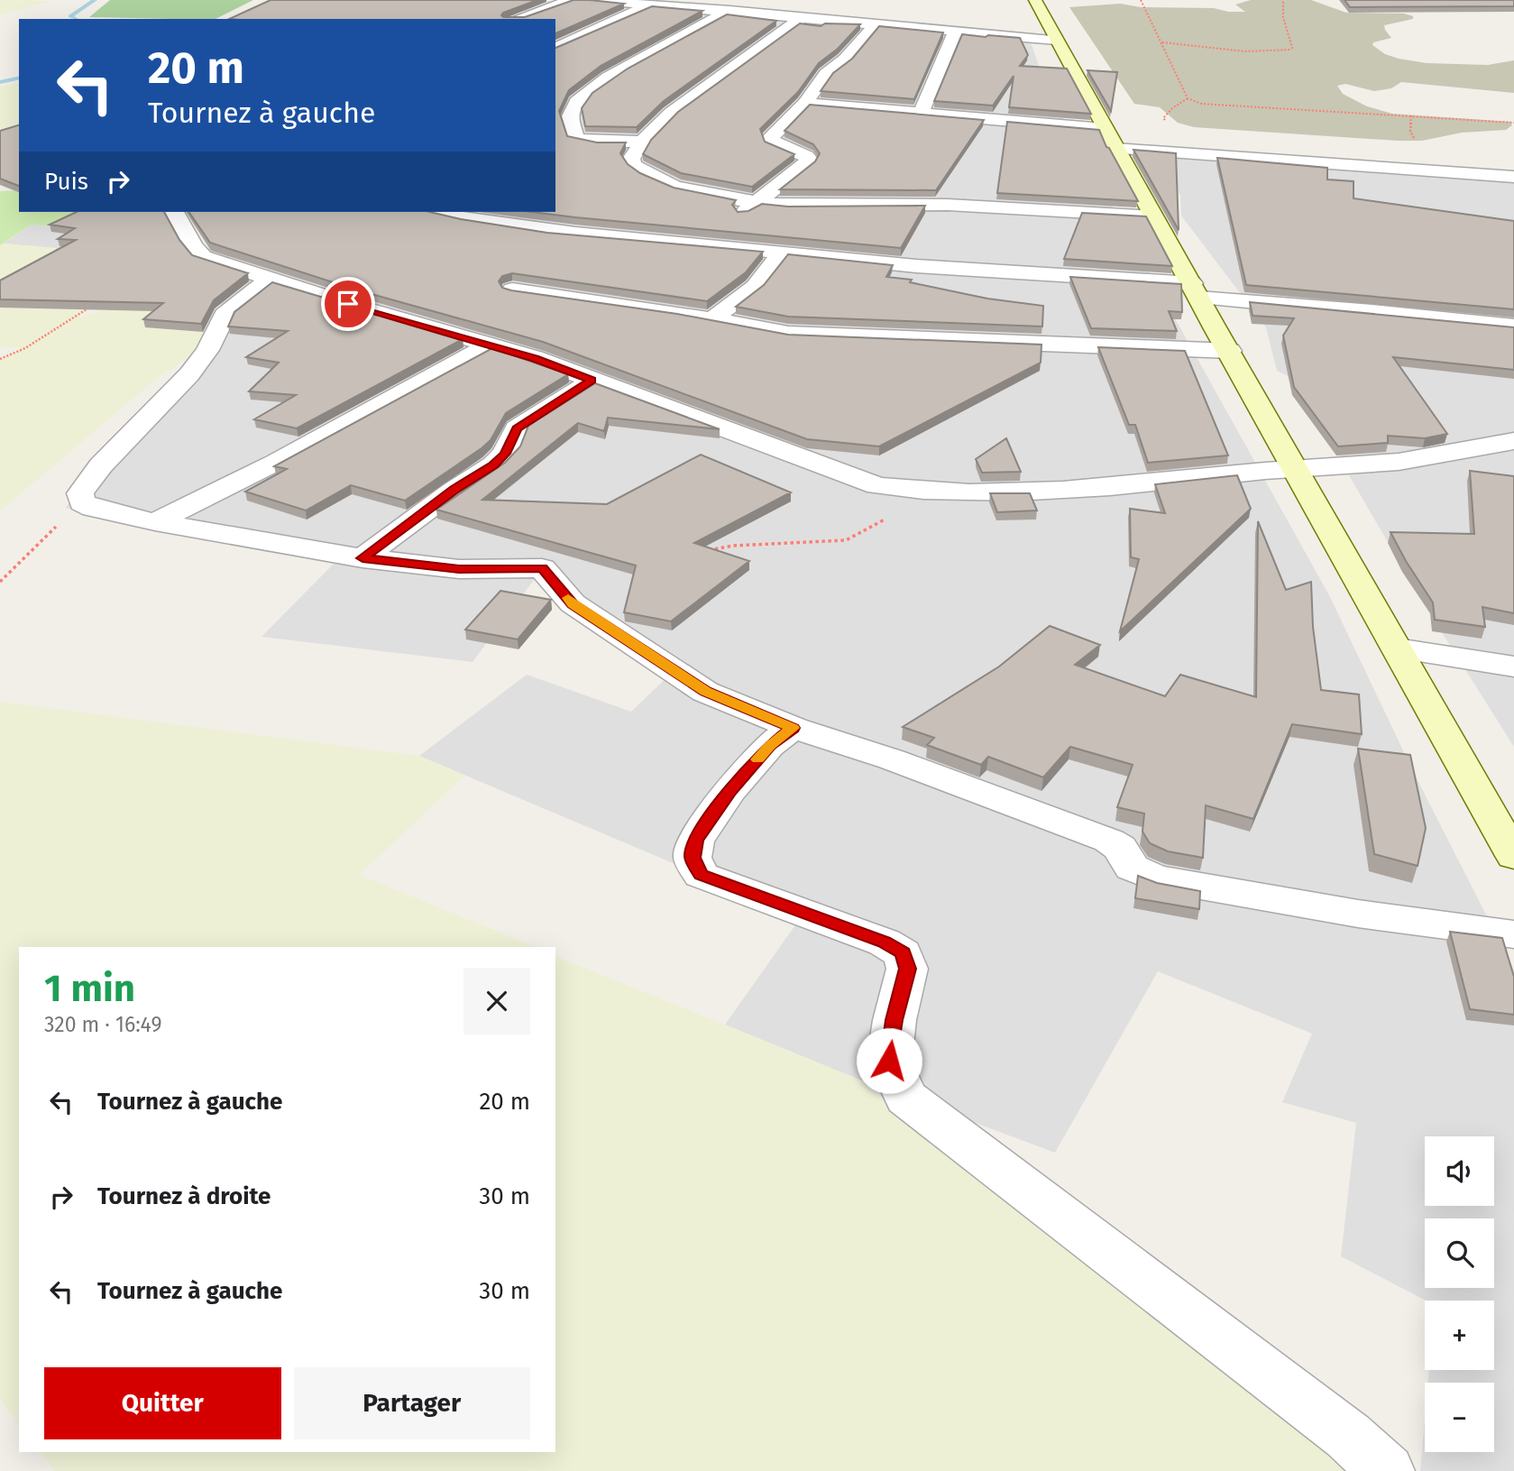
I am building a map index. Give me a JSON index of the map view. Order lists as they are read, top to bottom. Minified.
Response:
{"page":{"turn":["20 m","Tournez à gauche"],"then":"Puis","heading":["1 min","320 m · 16:49"],"list":[{"name":"Tournez à gauche","value":"20 m"},{"name":"Tournez à droite","value":"30 m"},{"name":"Tournez à gauche","value":"30 m"}],"map_buttons":["+","−"],"buttons":["Quitter","Partager"]}}
